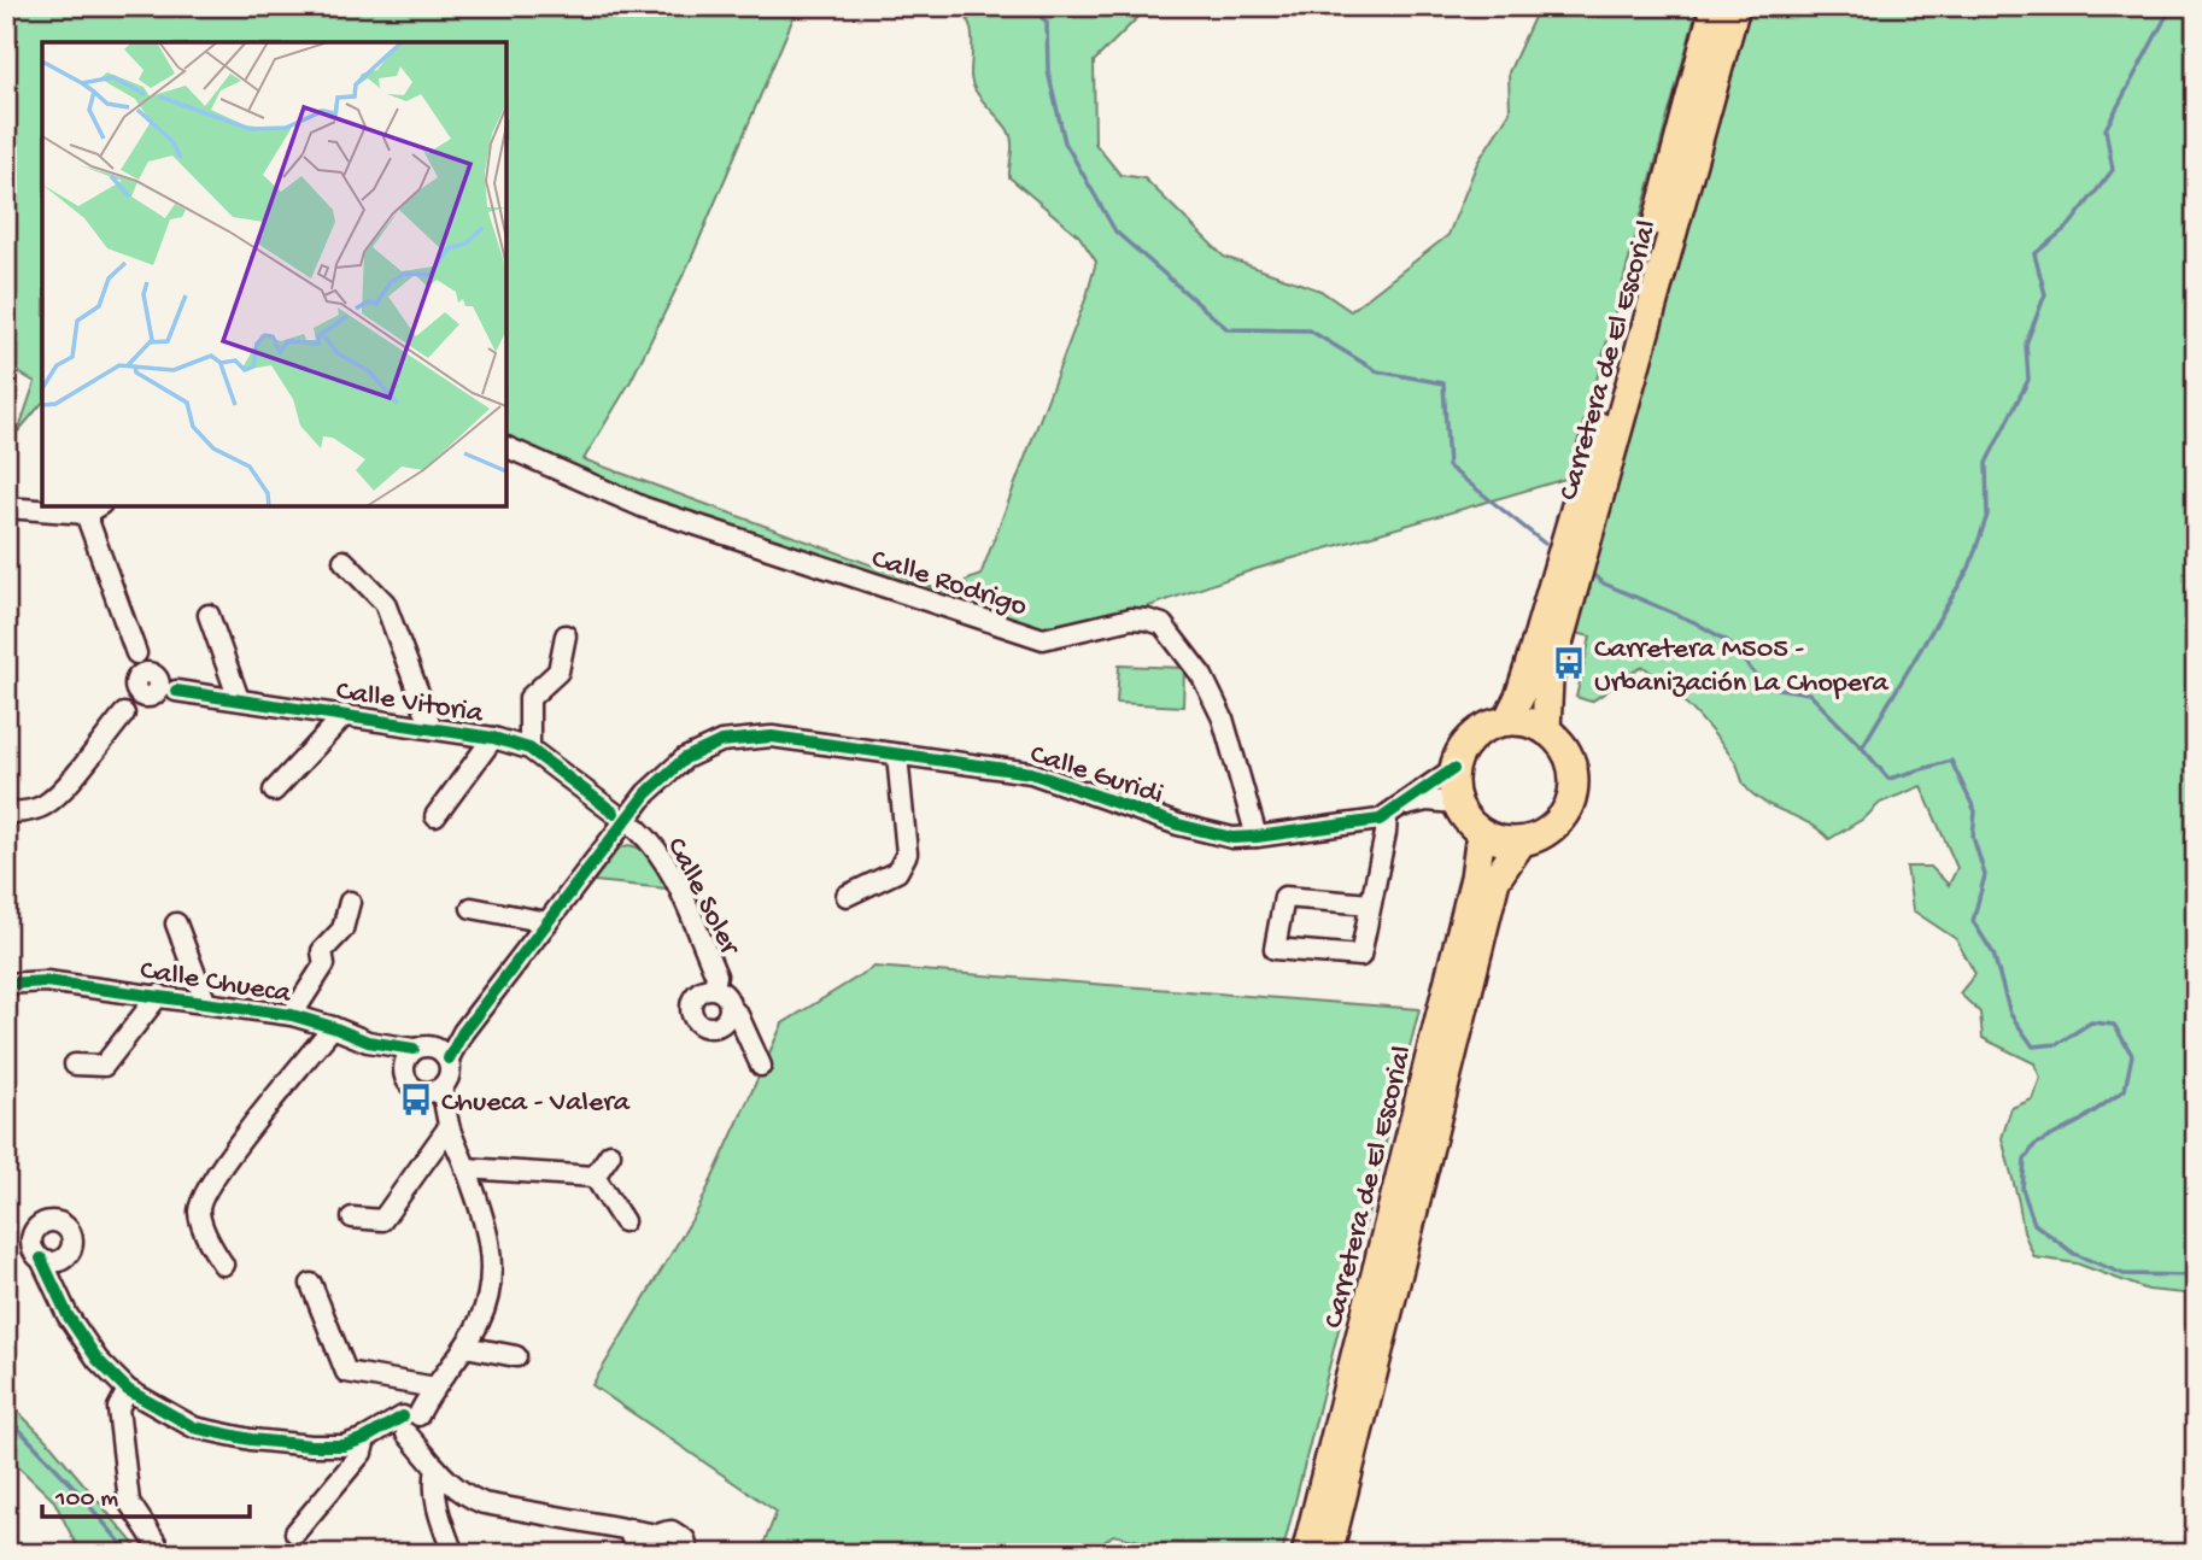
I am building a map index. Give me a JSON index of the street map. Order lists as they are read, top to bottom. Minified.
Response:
{"streets":{"highway":["Carretera de El Escorial"],"street":["Calle Rodrigo","Calle Vitoria","Calle Guridi","Calle Soler","Calle Chueca"]},"crossings":[["Carretera de El Escorial","Calle Guridi"],["Calle Rodrigo","Calle Guridi"],["Calle Vitoria","Calle Guridi"],["Calle Vitoria","Calle Soler"],["Calle Guridi","Calle Soler"],["Calle Guridi","Calle Chueca"]],"places":{"bus stop":["Carretera M505 - Urbanización La Chopera","Chueca - Valera"]},"scale_bar":"100 m"}
